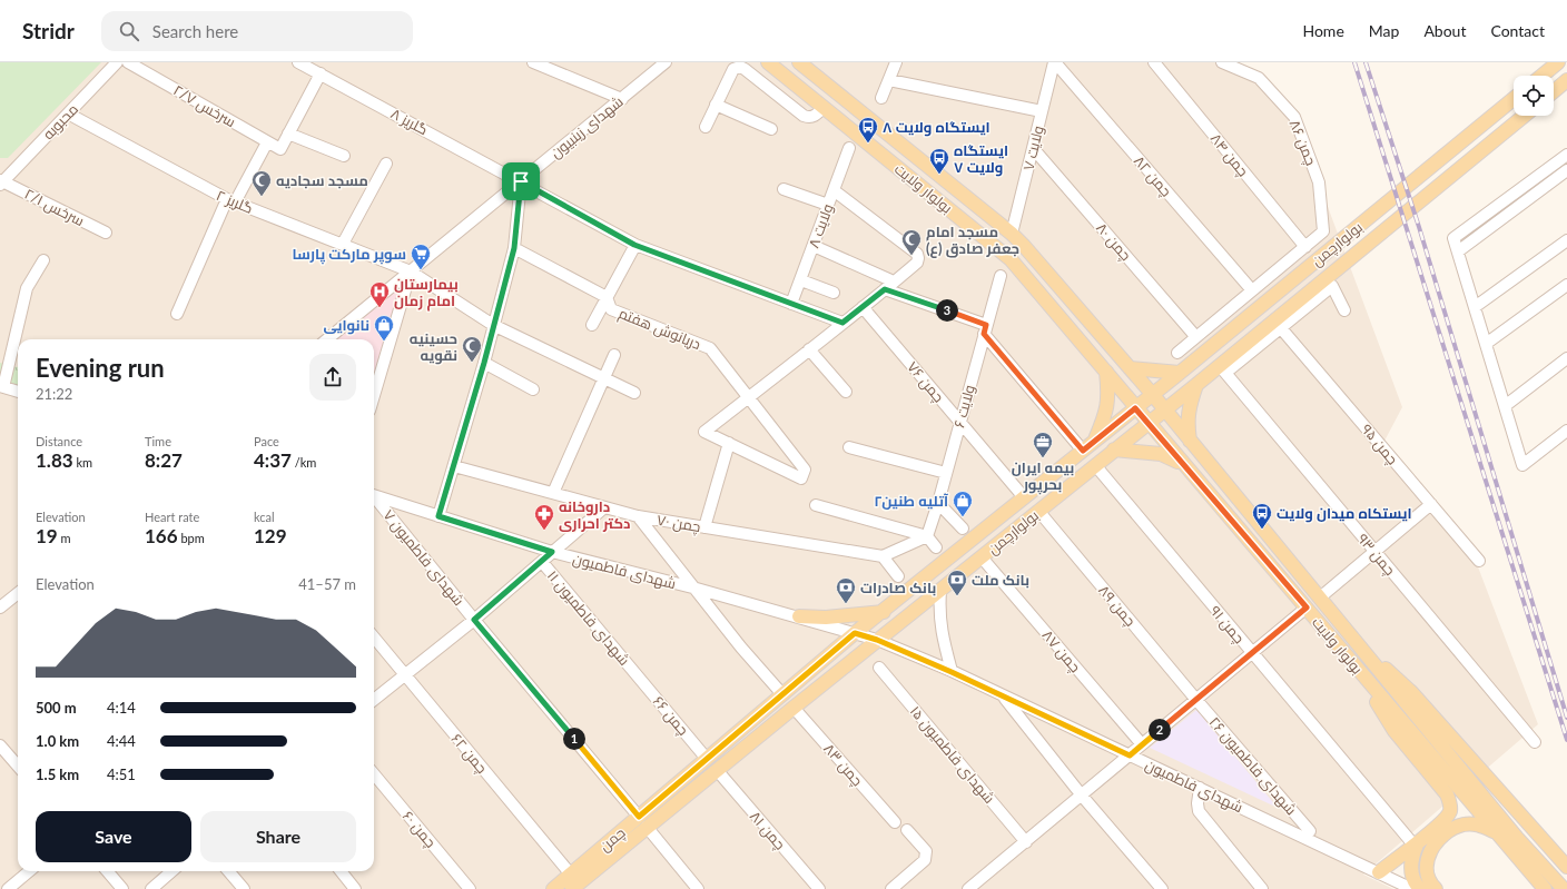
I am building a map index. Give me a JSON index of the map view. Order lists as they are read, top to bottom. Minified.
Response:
{"streets":{"main road":["بولوار ولایت","بولوارچمن","چمن"],"street":["سرخس ۲/۷","محبوبه","گلریز ۸","شهدای زینبیون","چمن ۸۶","ولایت ۷","چمن ۸۴","چمن ۸۲","گلریز ۲","سرخس ۲/۱","ولایت ۸","چمن ۸۰","دریانوش هفتم","چمن ۷۶","ولایت ۶","چمن ۹۵","چمن ۷۰","چمن ۹۳","شهدای فاطمیون ۷","شهدای فاطمیون","چمن ۸۹","شهدای فاطمیون ۱۱","چمن ۹۱","چمن ۸۷","چمن ۶۶","چمن ۶۲","شهدای فاطمیون ۱۵","چمن ۸۳","شهدای فاطمیون ۲۶","چمن ۶۰","چمن ۸۱"]},"crossings":[["محبوبه","گلریز ۲"],["محبوبه","سرخس ۲/۱"],["گلریز ۸","شهدای زینبیون"],["گلریز ۸","ولایت ۸"],["شهدای زینبیون","گلریز ۲"],["چمن ۸۶","چمن ۸۴"],["ولایت ۷","چمن ۸۲"],["ولایت ۷","بولوار ولایت"],["ولایت ۷","چمن ۸۰"],["بولوار ولایت","بولوارچمن"],["بولوارچمن","چمن ۷۶"],["بولوارچمن","چمن ۹۳"],["بولوارچمن","شهدای فاطمیون"],["بولوارچمن","چمن ۸۹"],["بولوارچمن","چمن ۹۱"],["بولوارچمن","چمن ۸۷"],["بولوارچمن","چمن"],["چمن ۷۶","ولایت ۶"],["شهدای فاطمیون ۷","چمن"],["شهدای فاطمیون","چمن"],["چمن ۸۹","شهدای فاطمیون ۲۶"],["شهدای فاطمیون ۱۱","چمن ۶۶"],["چمن ۶۶","چمن"],["چمن ۶۲","چمن"],["چمن ۸۳","چمن"],["چمن ۸۱","چمن"]],"places":{"bus stop":["ایستگاه ولایت ۸","ایستگاه ولایت ۷","ایستکاه میدان ولایت"],"mosque":["مسجد سجادیه","مسجد امام جعفر صادق (ع)","حسینیه نقویه"],"supermarket":["سوپر مارکت پارسا"],"hospital":["بیمارستان امام زمان"],"shop":["نانوایی","آتلیه طنین۲"],"office":["بيمه ايران بحرپور"],"pharmacy":["داروخانه دکتر احراری"],"bank":["بانک ملت","بانک صادرات"]},"page":{"header":"Stridr","search":"Search here","nav":["Home","Map","About","Contact"],"pins":["3","2","1"],"heading":["Evening run","21:22"],"stats":[["Distance","1.83 km"],["Time","8:27"],["Pace","4:37 /km"],["Elevation","19 m"],["Heart rate","166 bpm"],["kcal","129"]],"chart":["Elevation","41–57 m"],"list":[{"name":"500 m","note":"4:14"},{"name":"1.0 km","note":"4:44"},{"name":"1.5 km","note":"4:51"}],"buttons":["Save","Share"]}}
